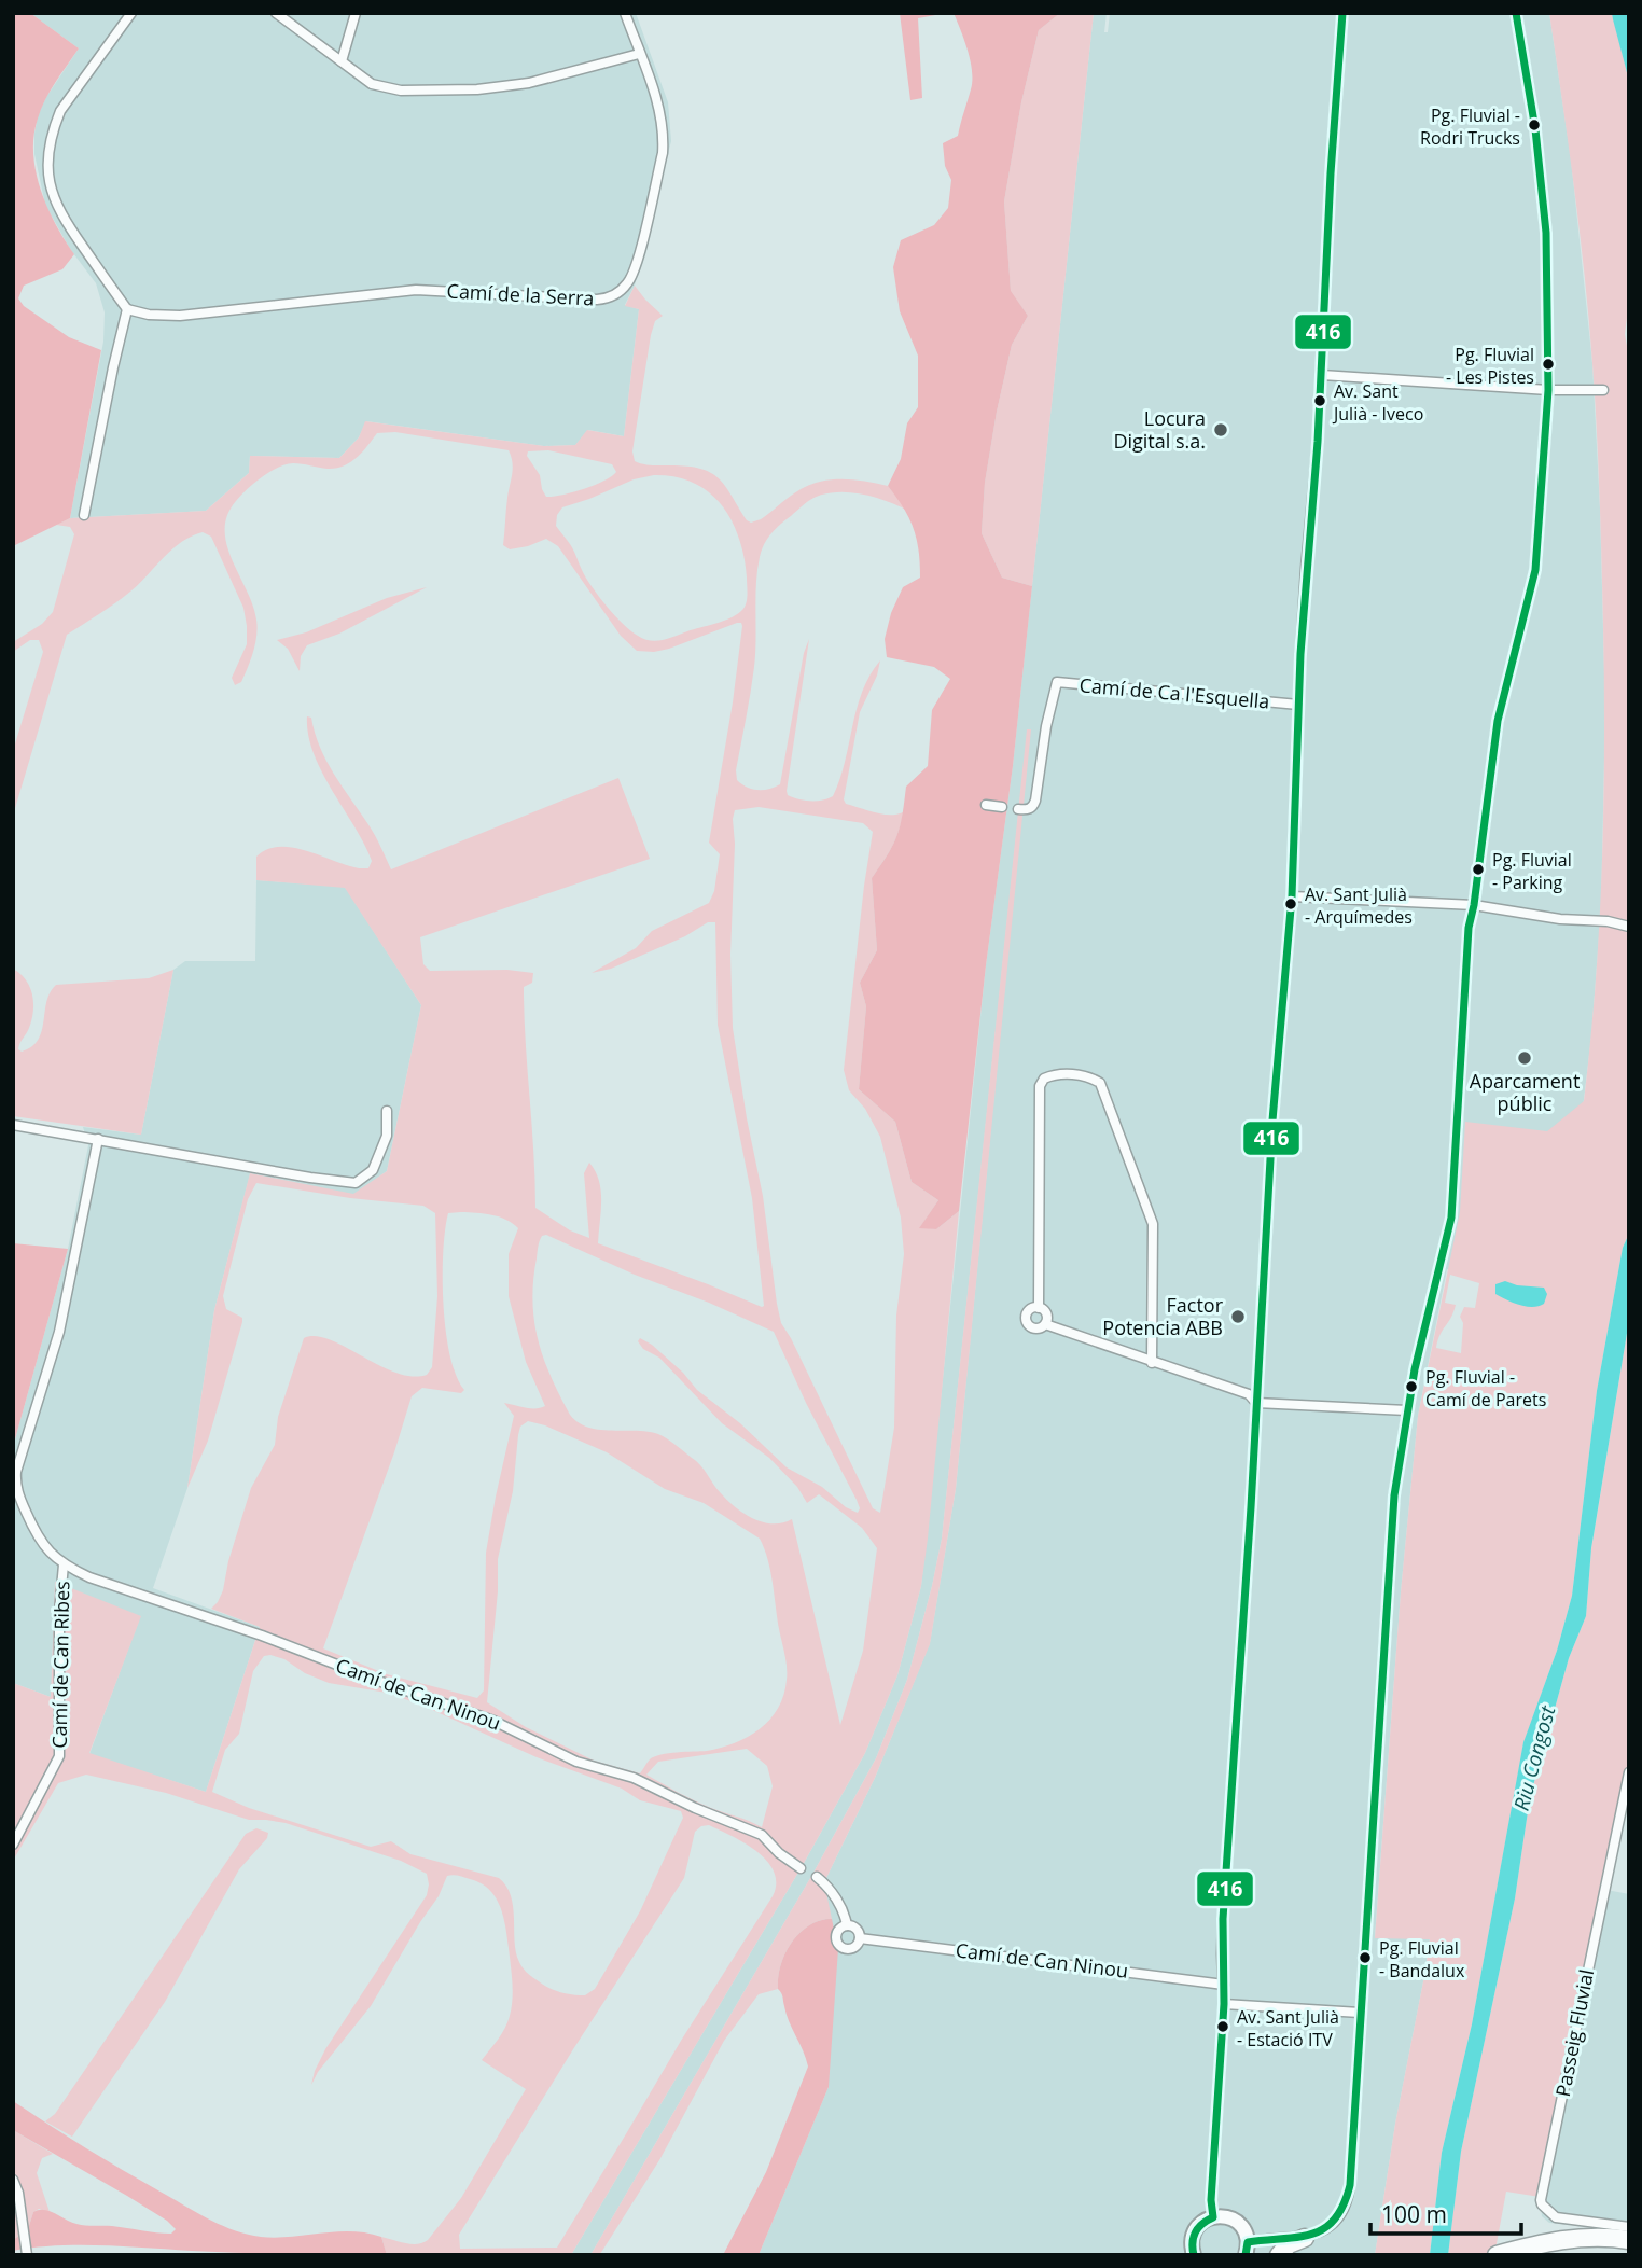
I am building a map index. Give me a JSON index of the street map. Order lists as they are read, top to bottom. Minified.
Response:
{"streets":{"street":["Camí de la Serra","Camí de Ca l'Esquella","Camí de Can Ribes","Camí de Can Ninou","Passeig Fluvial"]},"crossings":[["Camí de Can Ribes","Camí de Can Ninou"]],"water":["Riu Congost"],"places":["Pg. Fluvial - Rodri Trucks","Pg. Fluvial - Les Pistes","Av. Sant Julià - Iveco","Locura Digital s.a.","Pg. Fluvial - Parking","Av. Sant Julià - Arquímedes","Aparcament públic","Factor Potencia ABB","Pg. Fluvial - Camí de Parets","Pg. Fluvial - Bandalux","Av. Sant Julià - Estació ITV"],"lines":["transit line 416"],"scale_bar":"100 m"}
